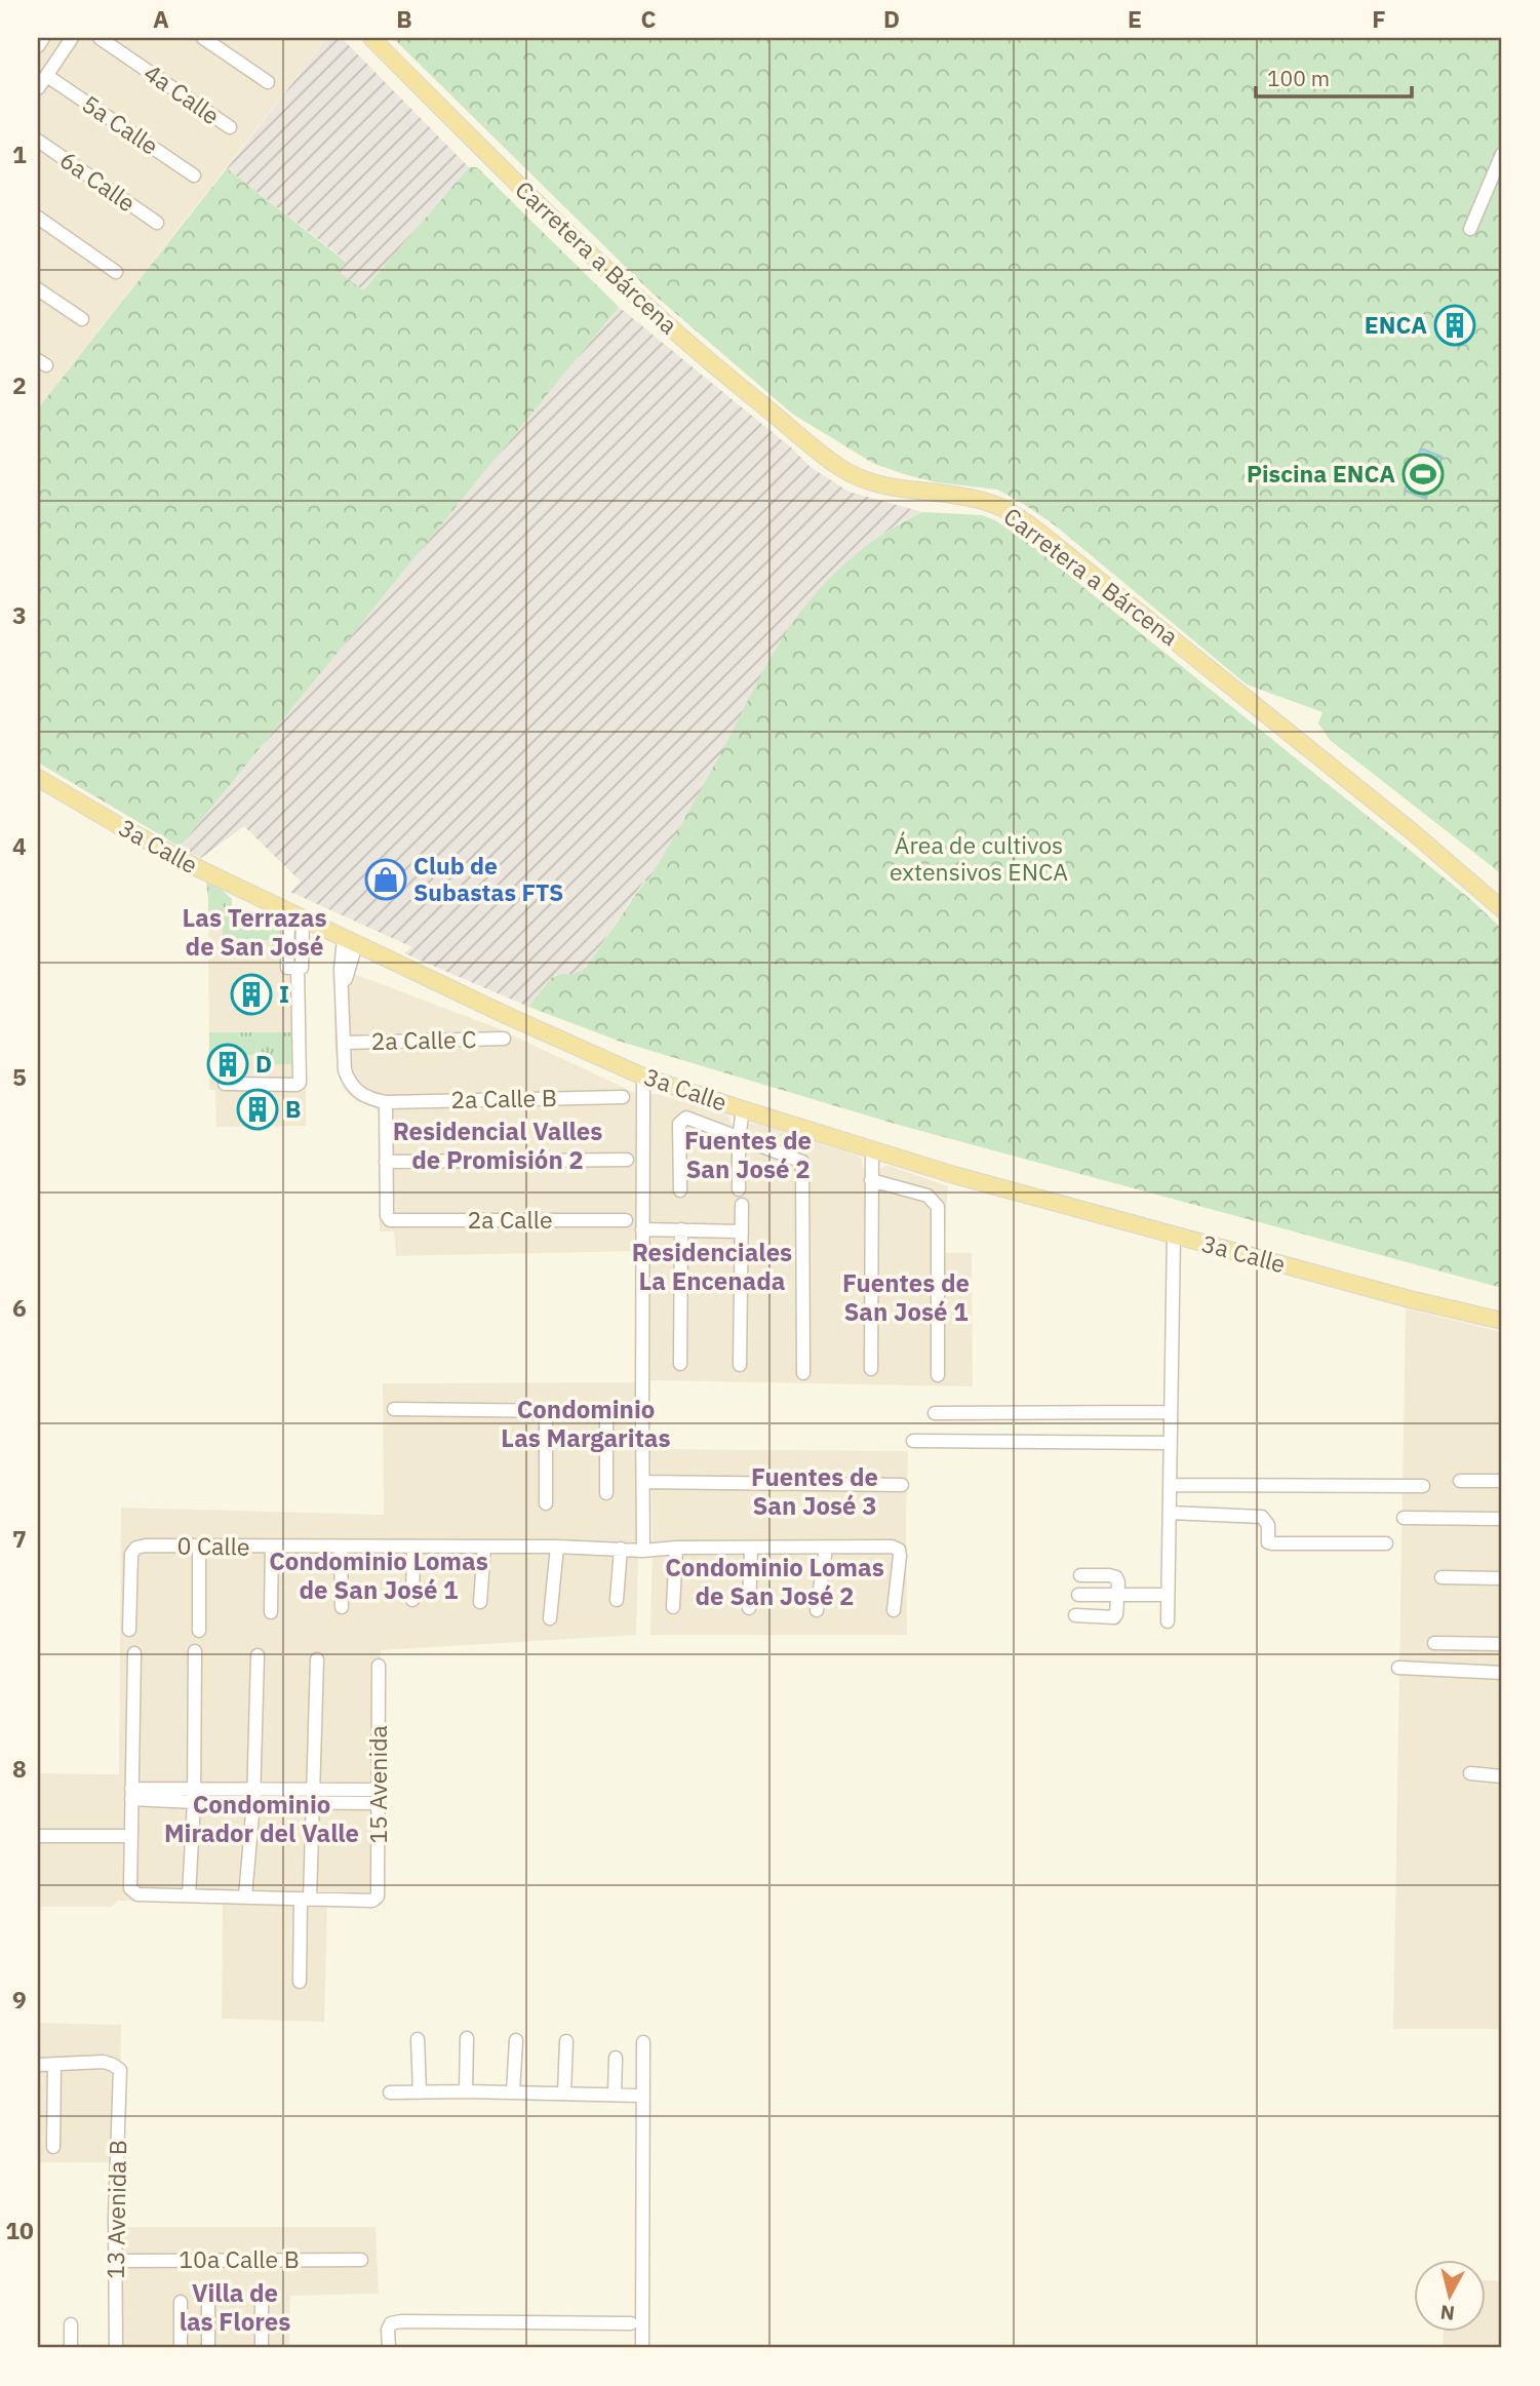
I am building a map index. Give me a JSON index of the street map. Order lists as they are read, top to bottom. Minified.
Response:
{"streets":{"main road":["Carretera a Bárcena","3a Calle"],"street":["4a Calle","5a Calle","6a Calle","2a Calle C","2a Calle B","2a Calle","0 Calle","15 Avenida","13 Avenida B","10a Calle B"]},"crossings":[["13 Avenida B","10a Calle B"]],"districts":["Las Terrazas de San José","Residencial Valles de Promisión 2","Fuentes de San José 2","Residenciales La Encenada","Fuentes de San José 1","Condominio Las Margaritas","Fuentes de San José 3","Condominio Lomas de San José 1","Condominio Lomas de San José 2","Condominio Mirador del Valle","Villa de las Flores"],"parks":["Área de cultivos extensivos ENCA"],"places":{"building":["ENCA","I","D","B"],"sports":["Piscina ENCA"],"shop":["Club de Subastas FTS"]},"scale_bar":"100 m","north":"bottom","grid":{"columns":["A","B","C","D","E","F"],"rows":["1","2","3","4","5","6","7","8","9","10"]}}
